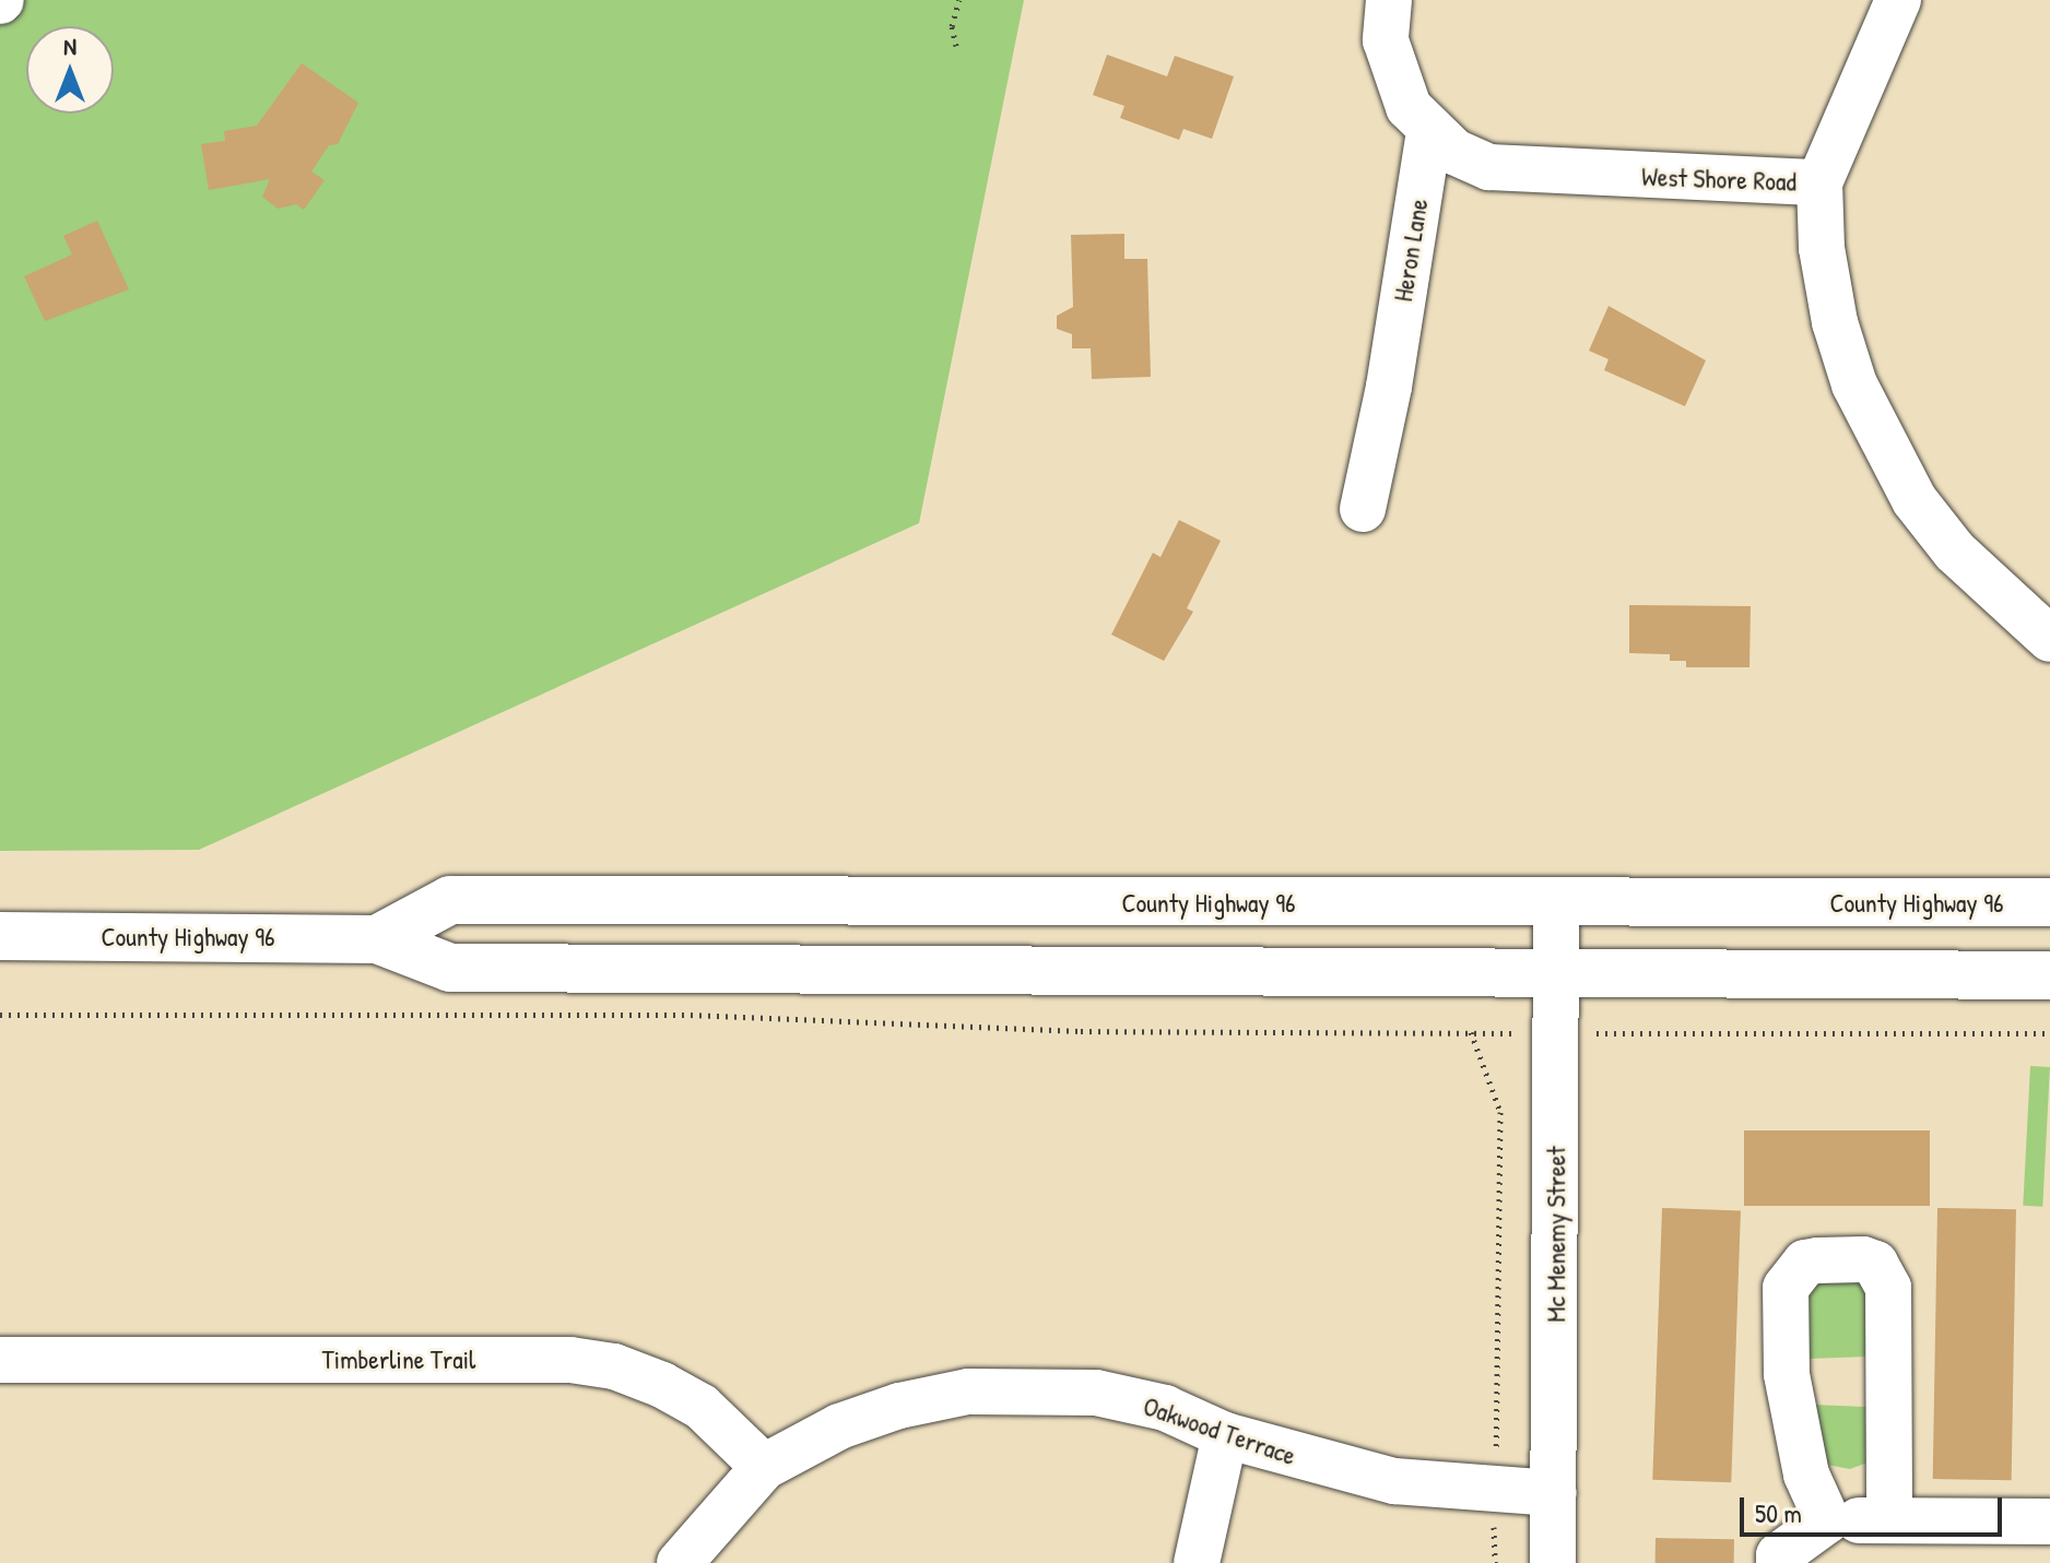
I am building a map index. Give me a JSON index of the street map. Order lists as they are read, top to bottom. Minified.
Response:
{"streets":{"main road":["County Highway 96"],"street":["West Shore Road","Heron Lane","Mc Menemy Street","Timberline Trail","Oakwood Terrace"]},"crossings":[["West Shore Road","Heron Lane"],["County Highway 96","Mc Menemy Street"],["Mc Menemy Street","Oakwood Terrace"],["Timberline Trail","Oakwood Terrace"]],"scale_bar":"50 m","north":"top"}
